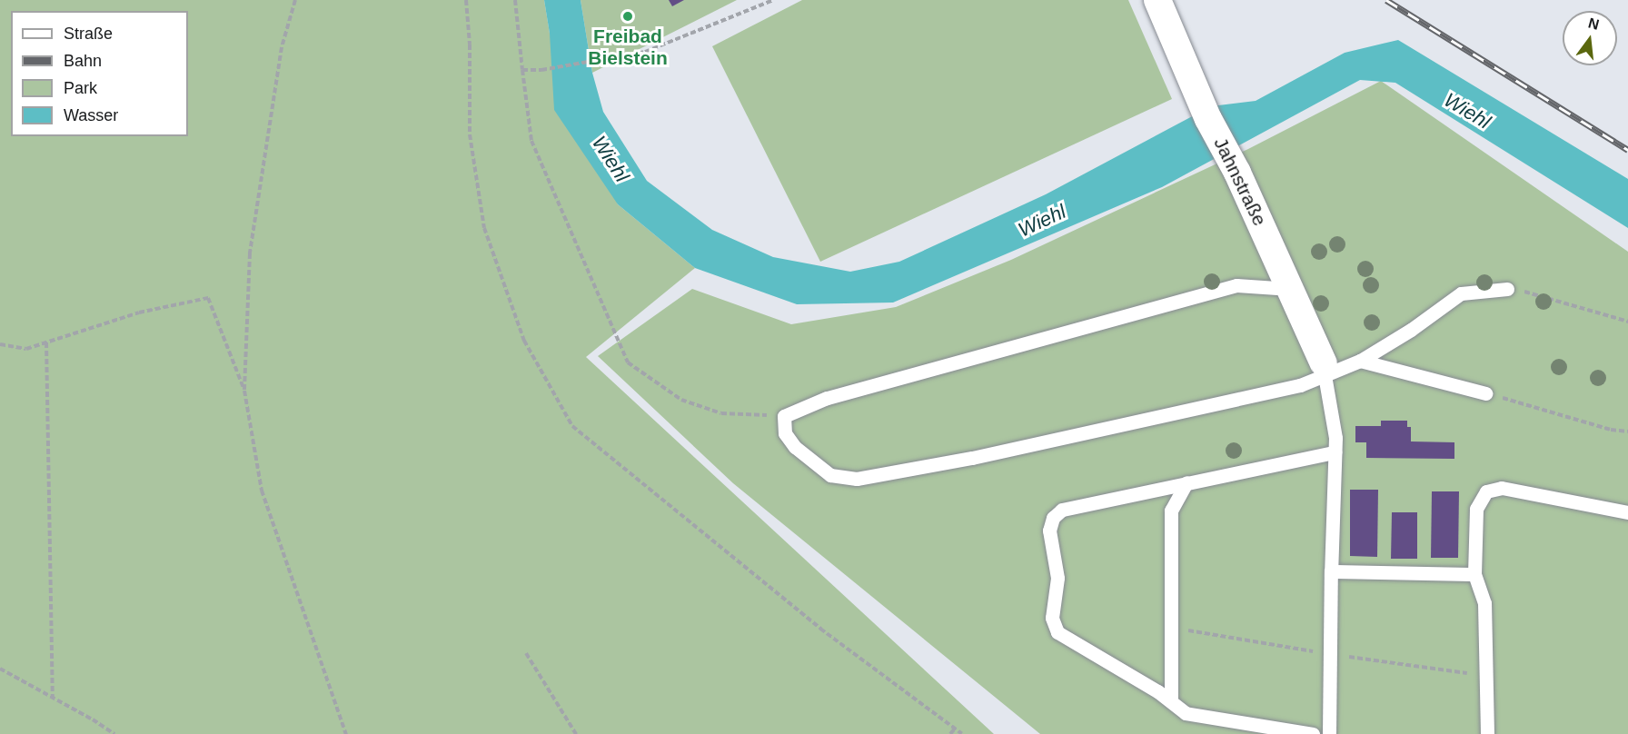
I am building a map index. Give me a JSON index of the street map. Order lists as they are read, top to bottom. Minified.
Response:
{"streets":{"street":["Jahnstraße"]},"water":["Wiehl"],"places":["Freibad Bielstein"],"legend":["Straße","Bahn","Park","Wasser"],"north":"top"}
